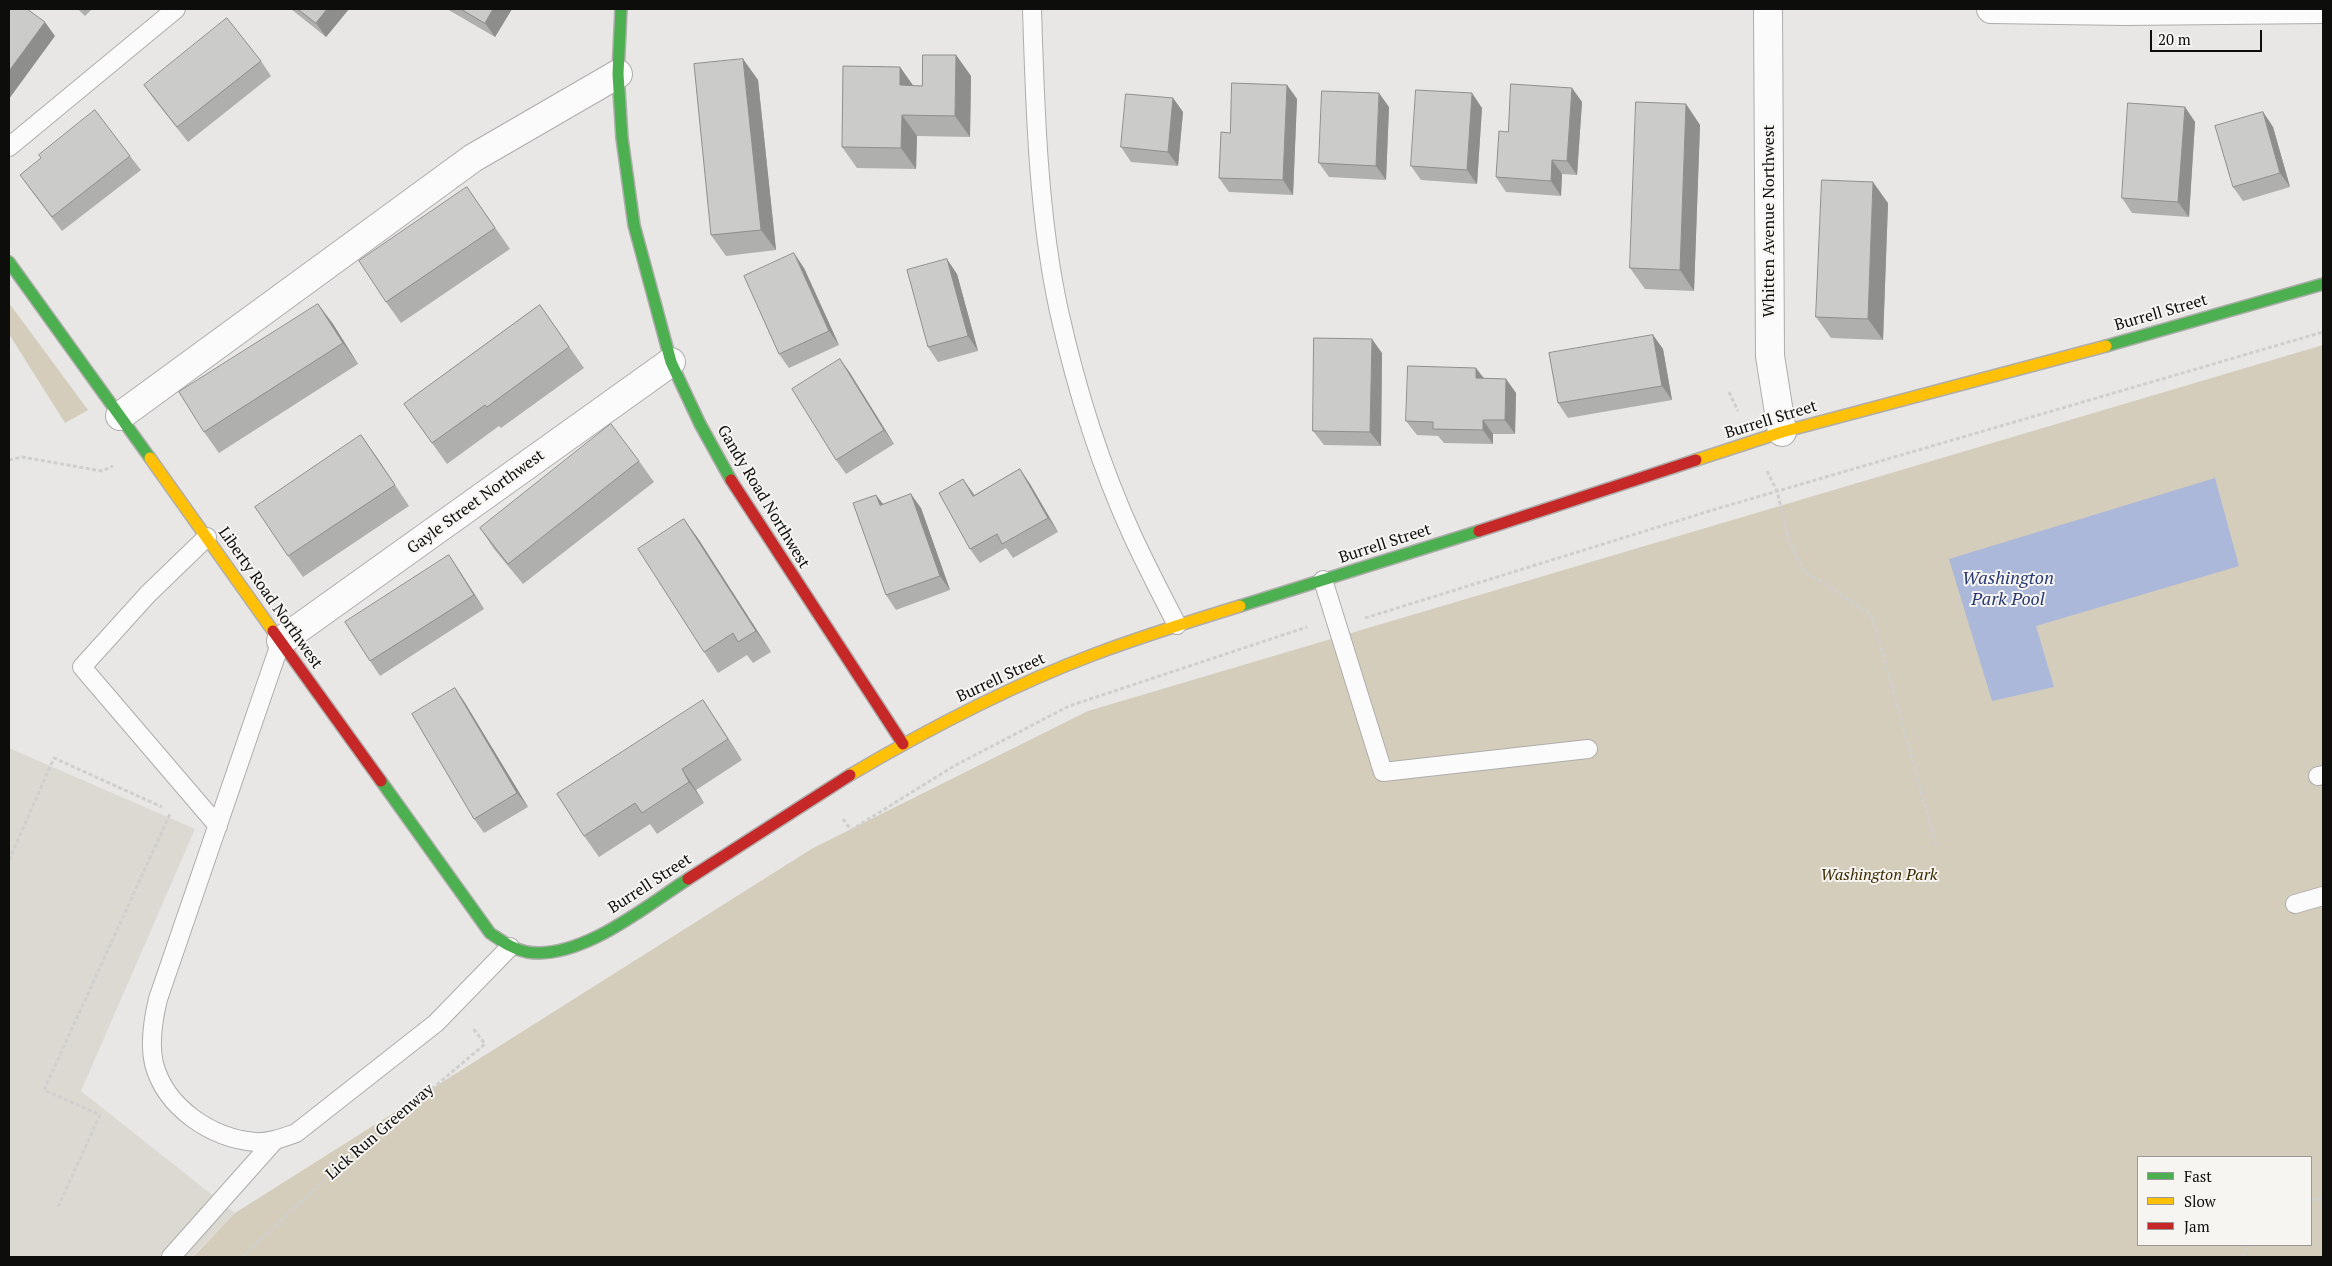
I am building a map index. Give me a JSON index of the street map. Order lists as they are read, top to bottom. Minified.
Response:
{"streets":{"street":["Whitten Avenue Northwest","Burrell Street","Gandy Road Northwest","Gayle Street Northwest","Liberty Road Northwest"],"path":["Lick Run Greenway"]},"crossings":[["Whitten Avenue Northwest","Burrell Street"],["Burrell Street","Gandy Road Northwest"],["Burrell Street","Liberty Road Northwest"],["Gandy Road Northwest","Gayle Street Northwest"],["Gayle Street Northwest","Liberty Road Northwest"]],"water":["Washington Park Pool"],"parks":["Washington Park"],"legend":["Fast","Slow","Jam"],"scale_bar":"20 m"}
